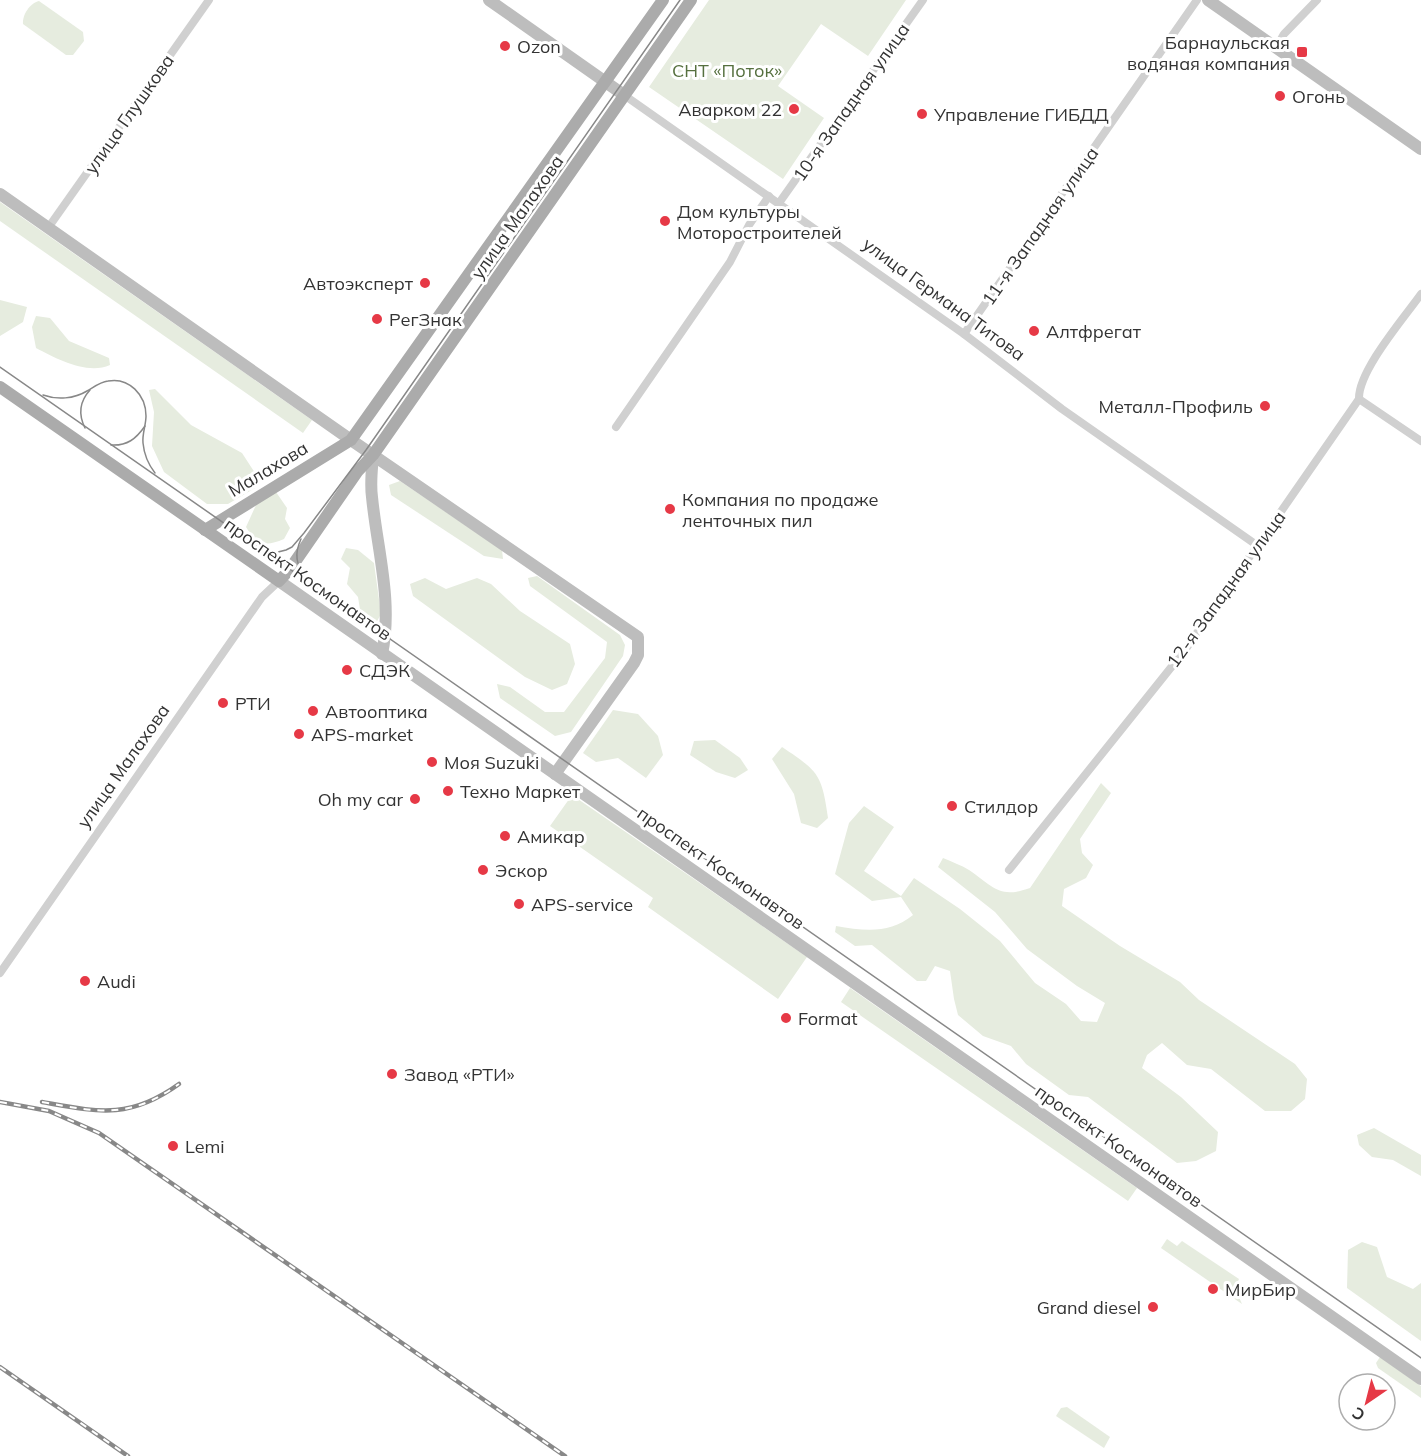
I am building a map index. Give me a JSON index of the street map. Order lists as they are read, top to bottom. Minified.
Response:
{"streets":{"main road":["улица Малахова","улица Германа Титова","Малахова","проспект Космонавтов"],"street":["10-я Западная улица","улица Глушкова","11-я Западная улица","12-я Западная улица"]},"crossings":[["10-я Западная улица","улица Германа Титова"],["улица Малахова","улица Германа Титова"],["улица Малахова","Малахова"],["улица Малахова","проспект Космонавтов"],["11-я Западная улица","улица Германа Титова"],["улица Германа Титова","12-я Западная улица"],["Малахова","проспект Космонавтов"]],"parks":["СНТ «Поток»"],"places":{"other":["Ozon","Огонь","Аварком 22","Управление ГИБДД","Дом культуры Моторостроителей","Автоэксперт","РегЗнак","Алтфрегат","Металл-Профиль","Компания по продаже ленточных пил","СДЭК","РТИ","Автооптика","АPS-market","Моя Suzuki","Техно Маркет","Oh my car","Стилдор","Амикар","Эскор","APS-service","Audi","Format","Завод «РТИ»","Lemi","МирБир","Grand diesel"],"transit":["Барнаульская водяная компания"]},"north":"bottom left"}
